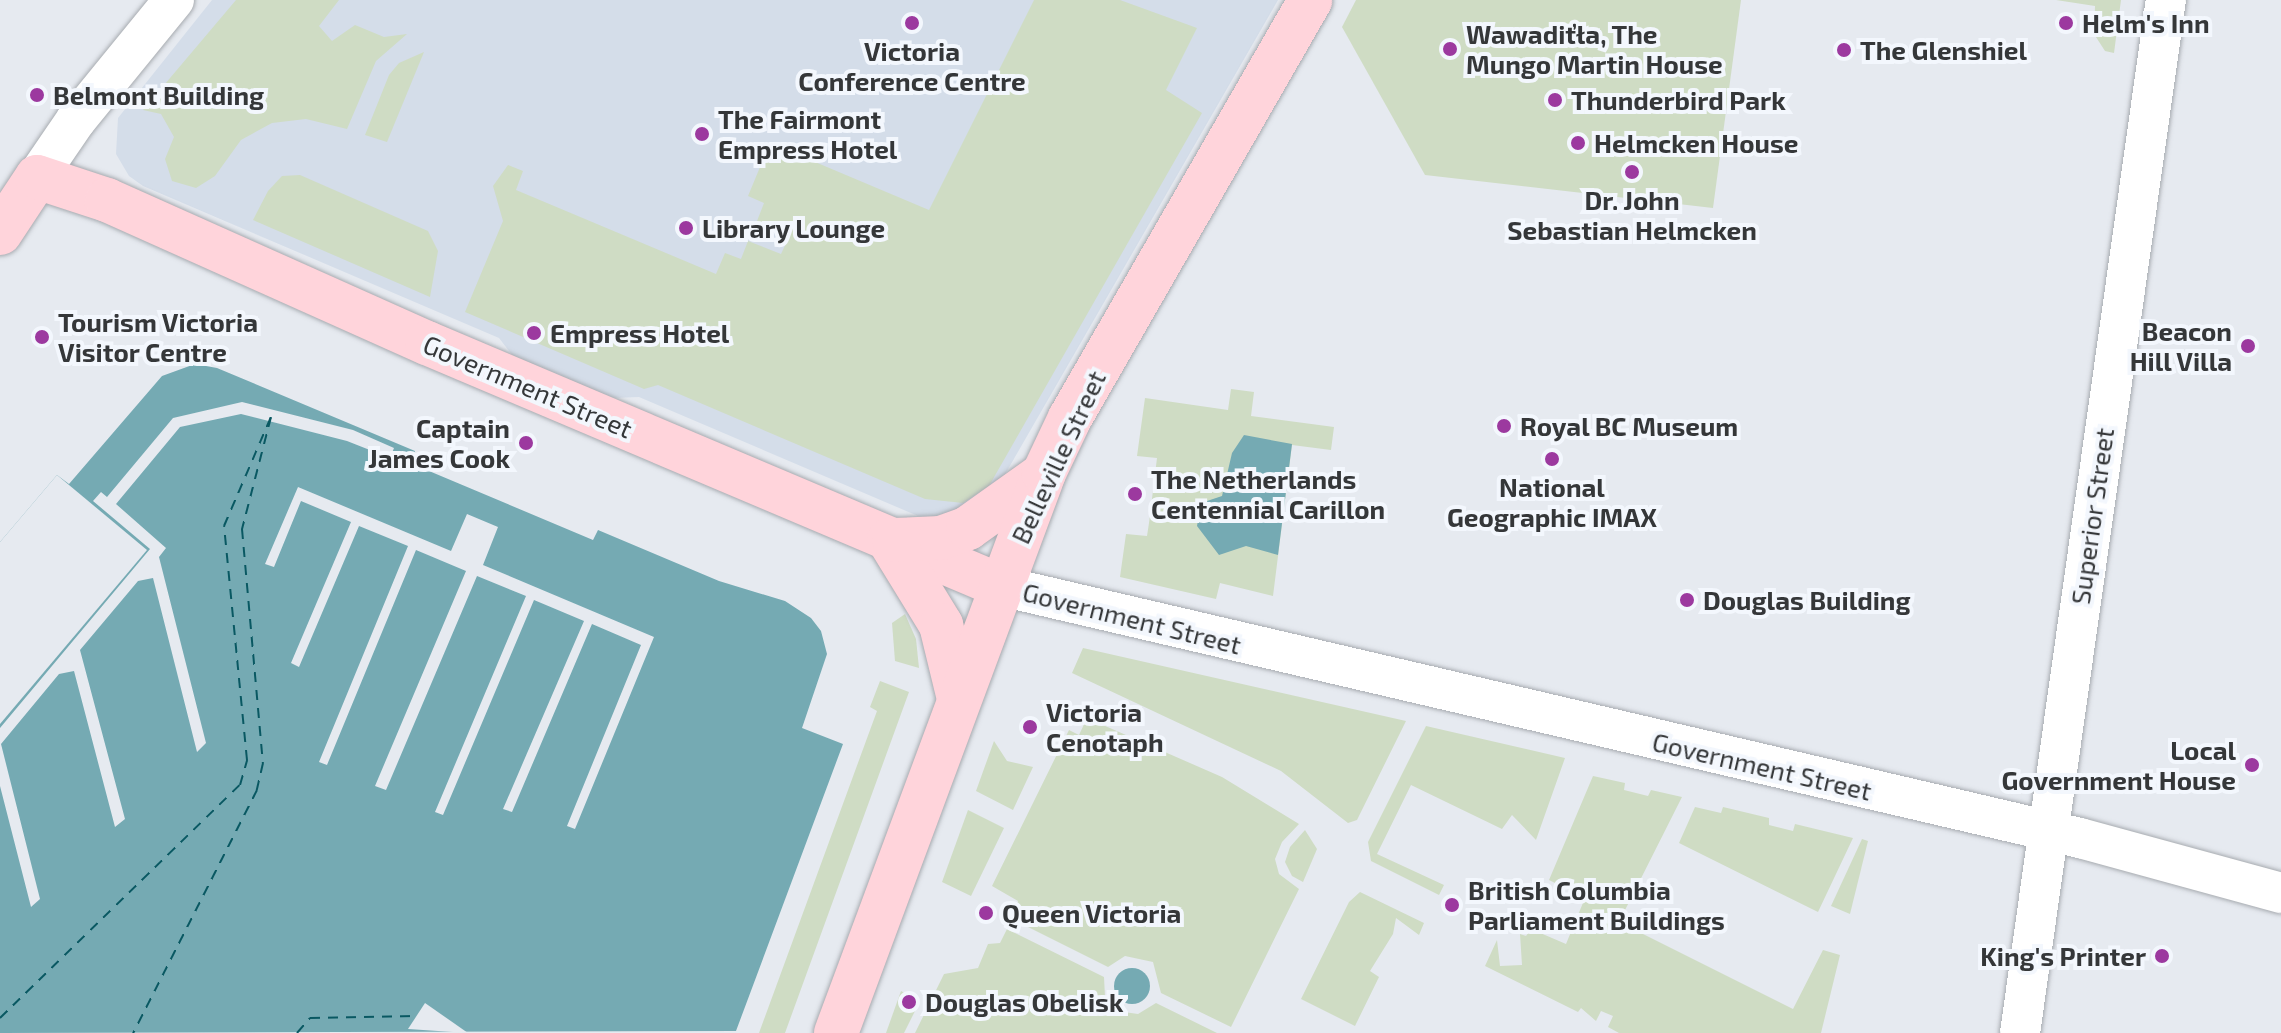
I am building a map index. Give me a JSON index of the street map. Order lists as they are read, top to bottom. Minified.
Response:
{"streets":{"main road":["Government Street","Belleville Street"],"street":["Superior Street"]},"crossings":[["Government Street","Belleville Street"],["Government Street","Superior Street"]],"places":["Victoria Conference Centre","Helm's Inn","Wawadiťła, The Mungo Martin House","The Glenshiel","Belmont Building","Thunderbird Park","The Fairmont Empress Hotel","Helmcken House","Dr. John Sebastian Helmcken","Library Lounge","Empress Hotel","Tourism Victoria Visitor Centre","Beacon Hill Villa","Royal BC Museum","Captain James Cook","National Geographic IMAX","The Netherlands Centennial Carillon","Douglas Building","Victoria Cenotaph","Local Government House","British Columbia Parliament Buildings","Queen Victoria","King's Printer","Douglas Obelisk"]}
